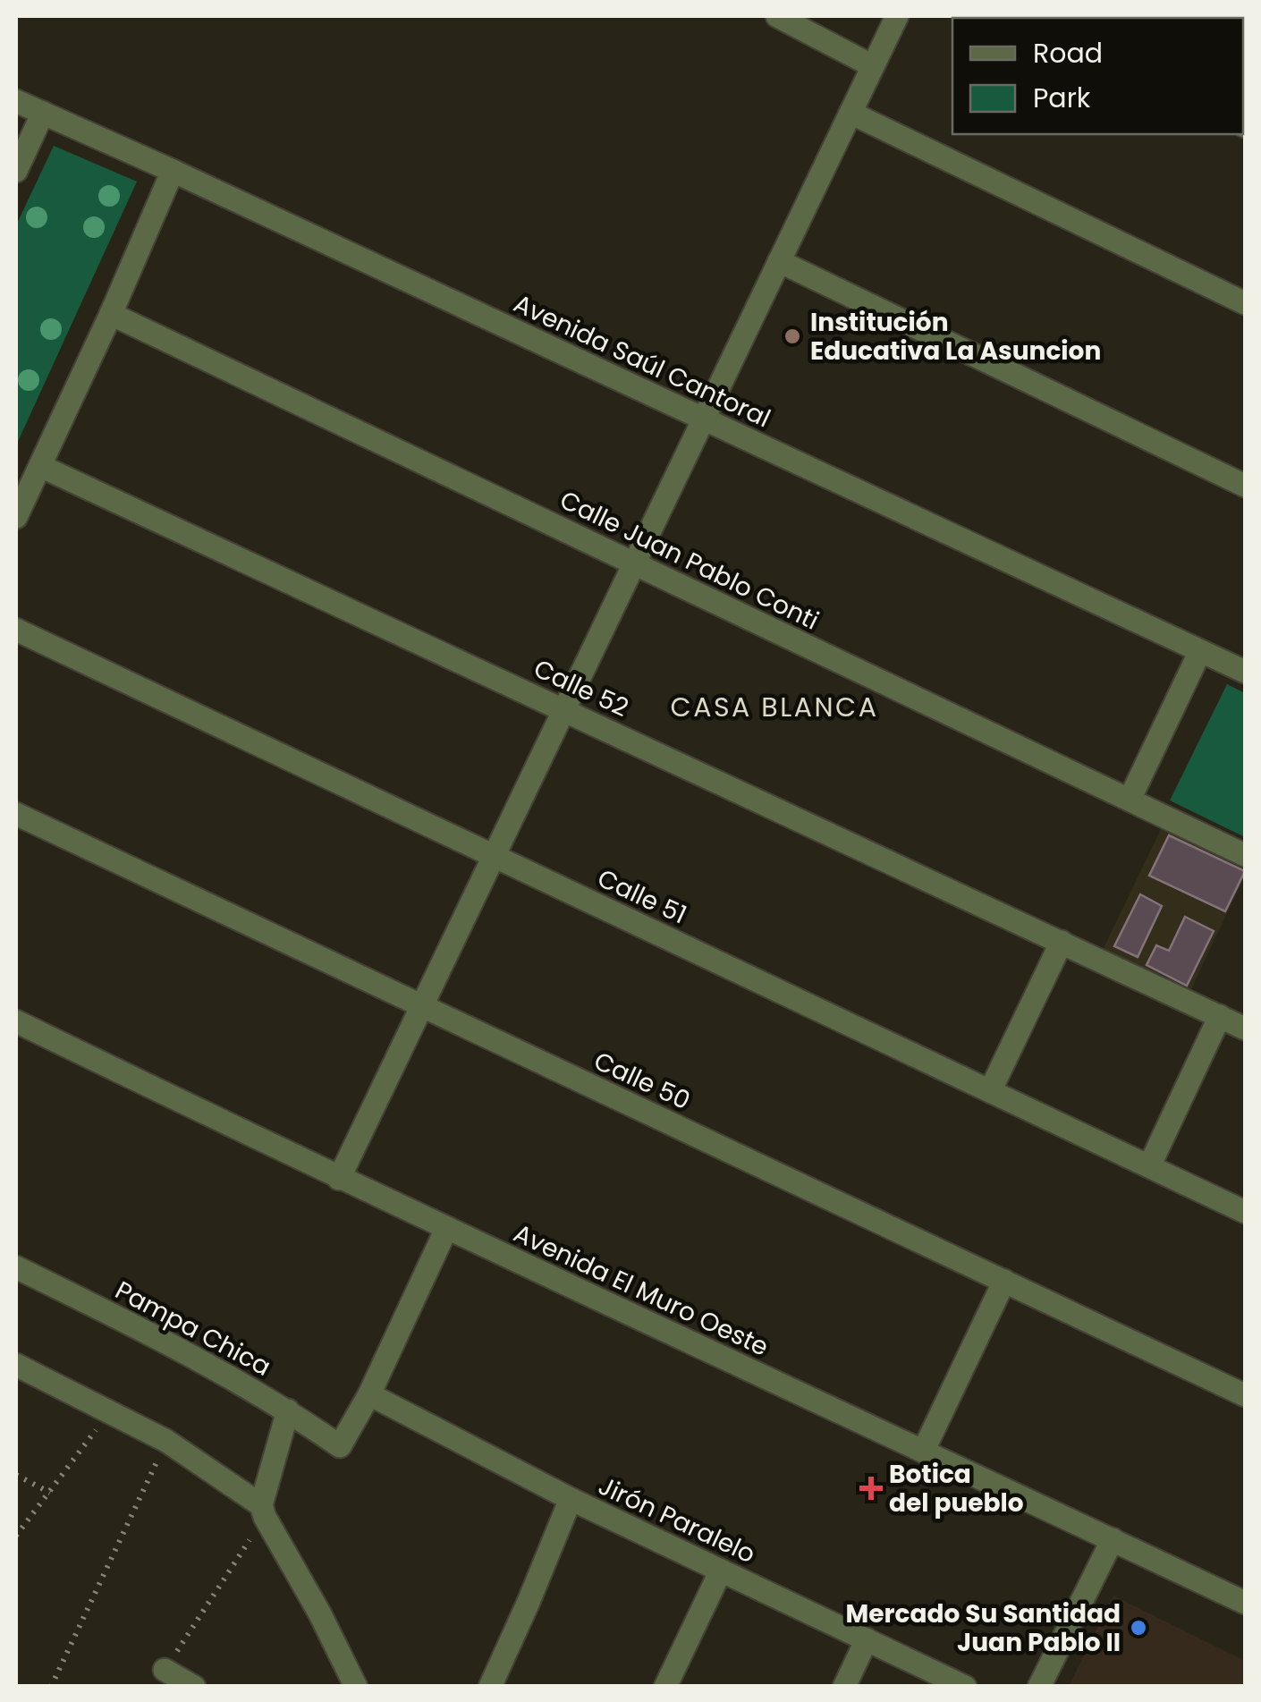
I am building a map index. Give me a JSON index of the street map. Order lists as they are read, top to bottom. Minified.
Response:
{"streets":{"street":["Avenida Saúl Cantoral","Calle Juan Pablo Conti","Calle 52","Calle 51","Calle 50","Avenida El Muro Oeste","Pampa Chica","Jirón Paralelo"]},"crossings":[["Pampa Chica","Jirón Paralelo"]],"districts":["CASA BLANCA"],"places":{"other":["Institución Educativa La Asuncion","Mercado Su Santidad Juan Pablo II"],"health":["Botica del pueblo"]},"legend":["Road","Park"]}
